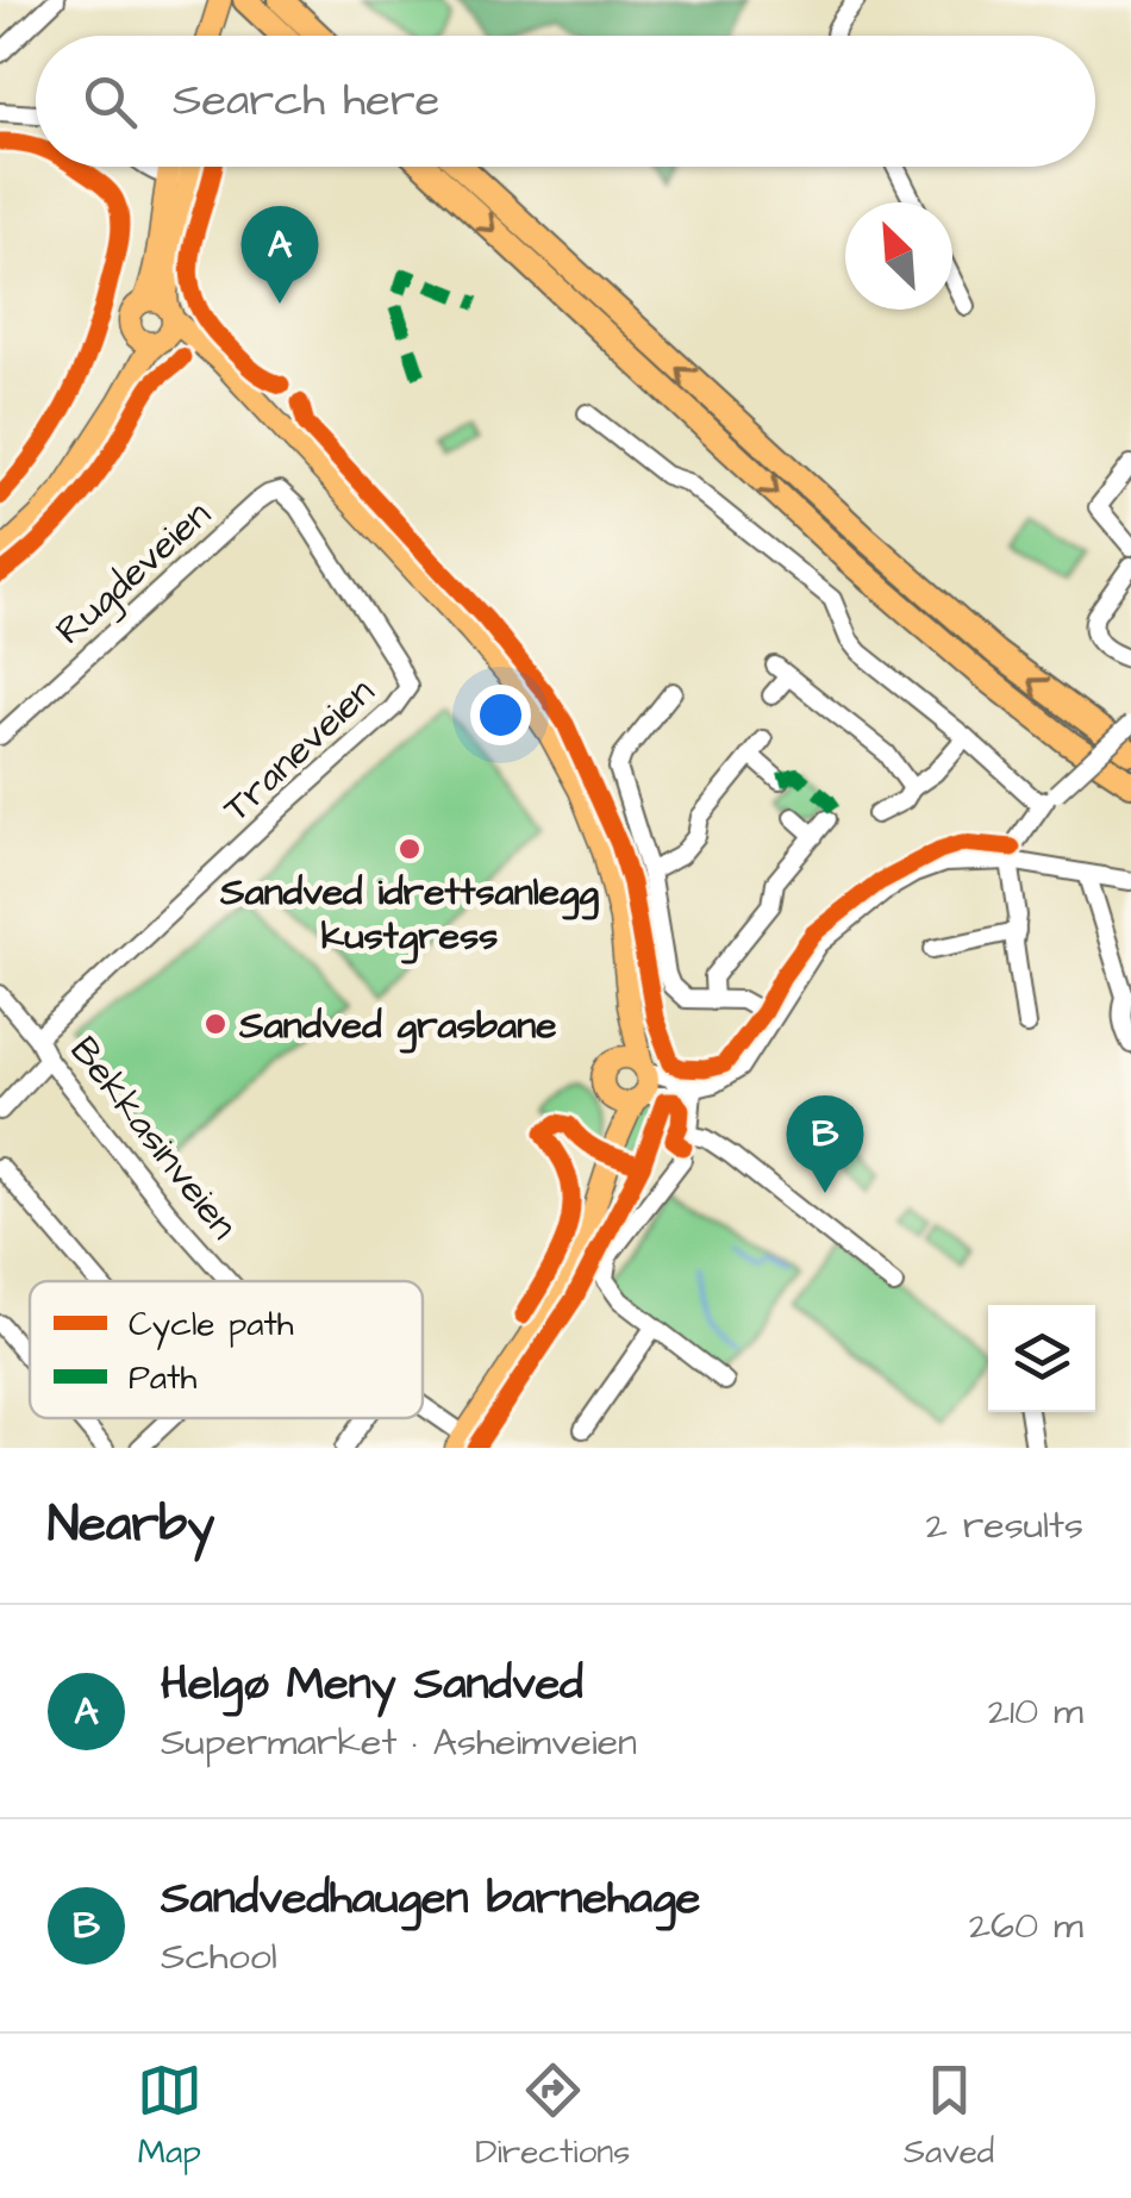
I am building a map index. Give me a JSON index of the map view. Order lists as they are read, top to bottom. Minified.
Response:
{"streets":{"street":["Rugdeveien","Traneveien","Bekkasinveien"]},"crossings":[["Rugdeveien","Traneveien"],["Traneveien","Bekkasinveien"]],"places":["Sandved idrettsanlegg kustgress","Sandved grasbane"],"legend":["Cycle path","Path"],"north":"top left","page":{"search":"Search here","pins":["A","B"],"heading":["Nearby","2 results"],"list":[{"mark":"A","name":"Helgø Meny Sandved","note":"Supermarket · Asheimveien","value":"210 m"},{"mark":"B","name":"Sandvedhaugen barnehage","note":"School","value":"260 m"}],"nav":["Map","Directions","Saved"]}}
